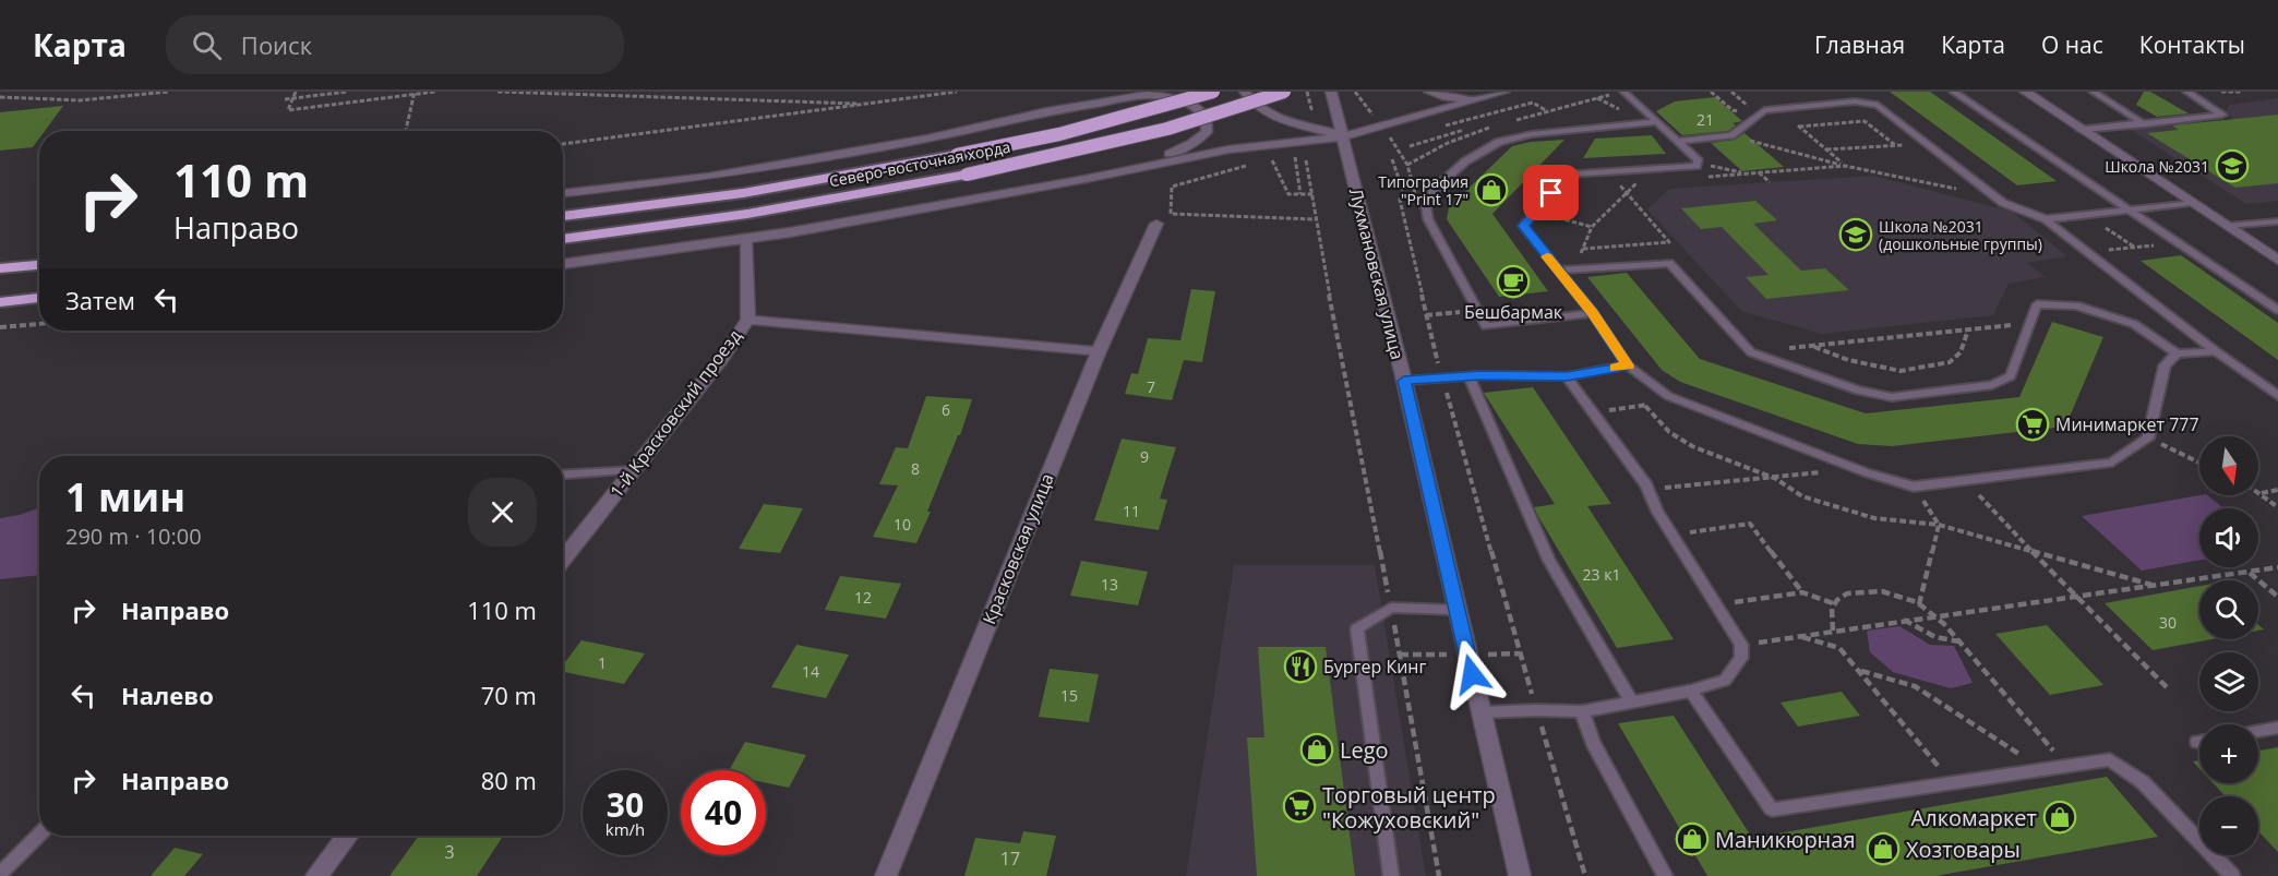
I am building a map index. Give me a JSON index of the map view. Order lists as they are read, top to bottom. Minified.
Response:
{"streets":{"highway":["Северо-восточная хорда"],"street":["Лухмановская улица","1-й Красковский проезд","Красковская улица"]},"places":{"school or university":["Школа №2031","Школа №2031 (дошкольные группы)"],"shop":["Типография \"Print 17\"","Lego","Алкомаркет","Маникюрная","Хозтовары"],"cafe":["Бешбармак"],"supermarket":["Минимаркет 777","Торговый центр \"Кожуховский\""],"restaurant":["Бургер Кинг"]},"house_numbers":["21","7","6","9","8","11","10","23 к1","13","12","30","1","14","15","3","17"],"north":"bottom","page":{"header":"Карта","search":"Поиск","nav":["Главная","Карта","О нас","Контакты"],"turn":["110 m","Направо"],"then":"Затем","map_buttons":["+","−"],"heading":["1 мин","290 m · 10:00"],"list":[{"name":"Направо","value":"110 m"},{"name":"Налево","value":"70 m"},{"name":"Направо","value":"80 m"}],"speed":"30 km/h","limit":"40"}}
